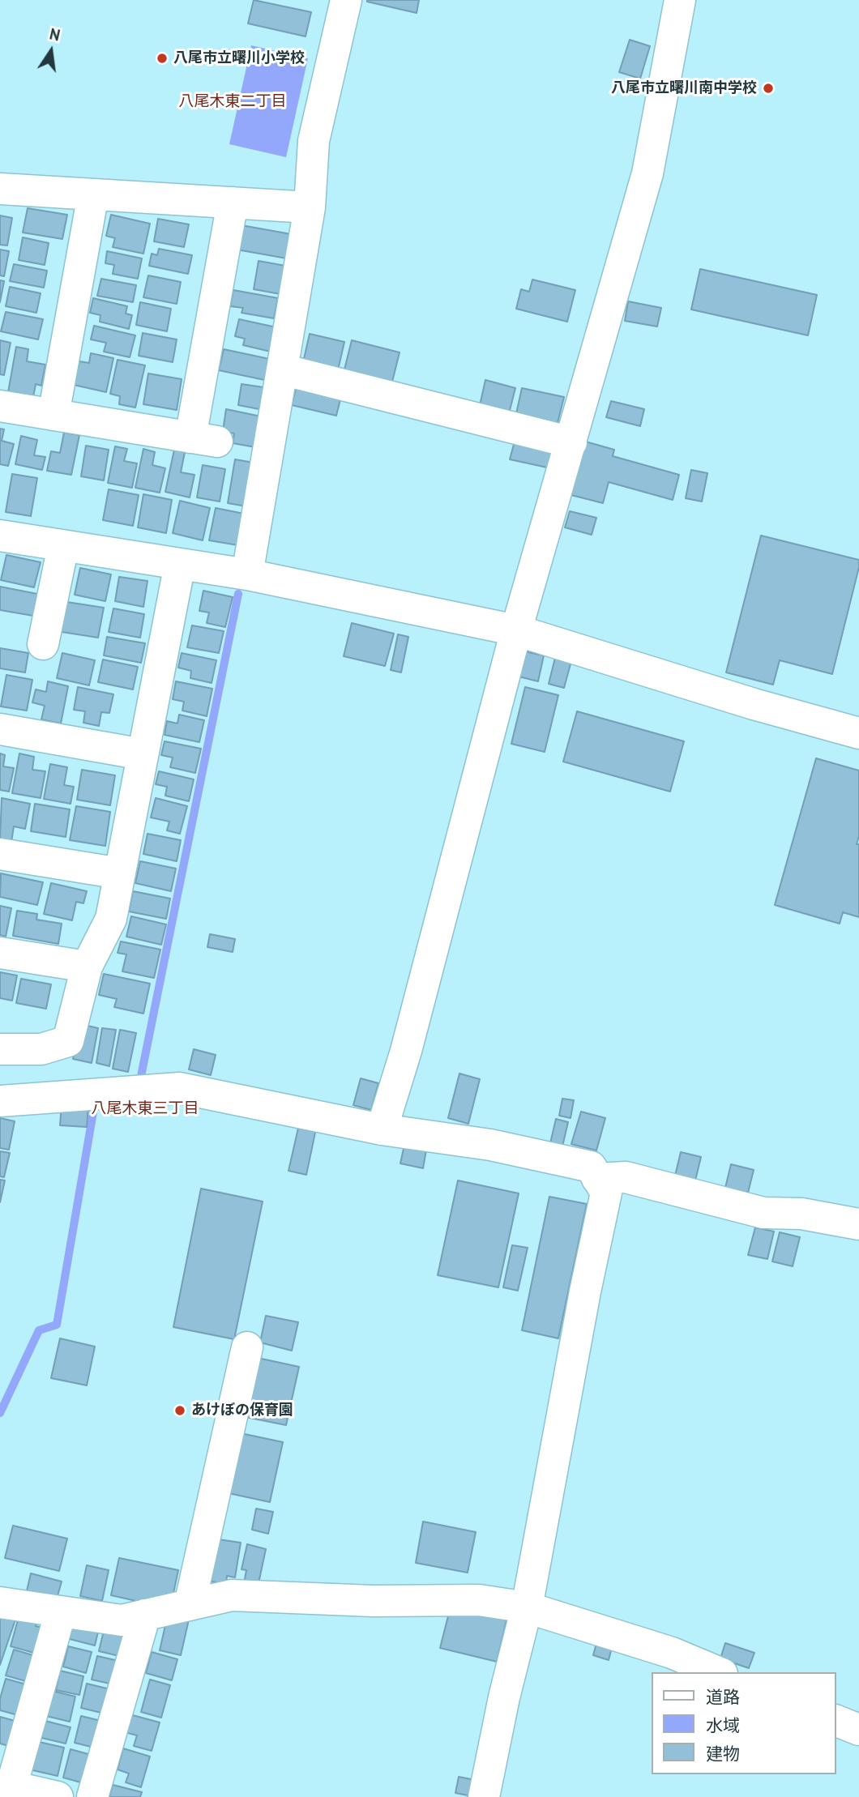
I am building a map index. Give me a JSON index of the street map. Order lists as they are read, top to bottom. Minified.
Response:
{"districts":["八尾木東二丁目","八尾木東三丁目"],"places":["八尾市立曙川小学校","八尾市立曙川南中学校","あけぼの保育園"],"legend":["道路","水域","建物"],"north":"top"}
